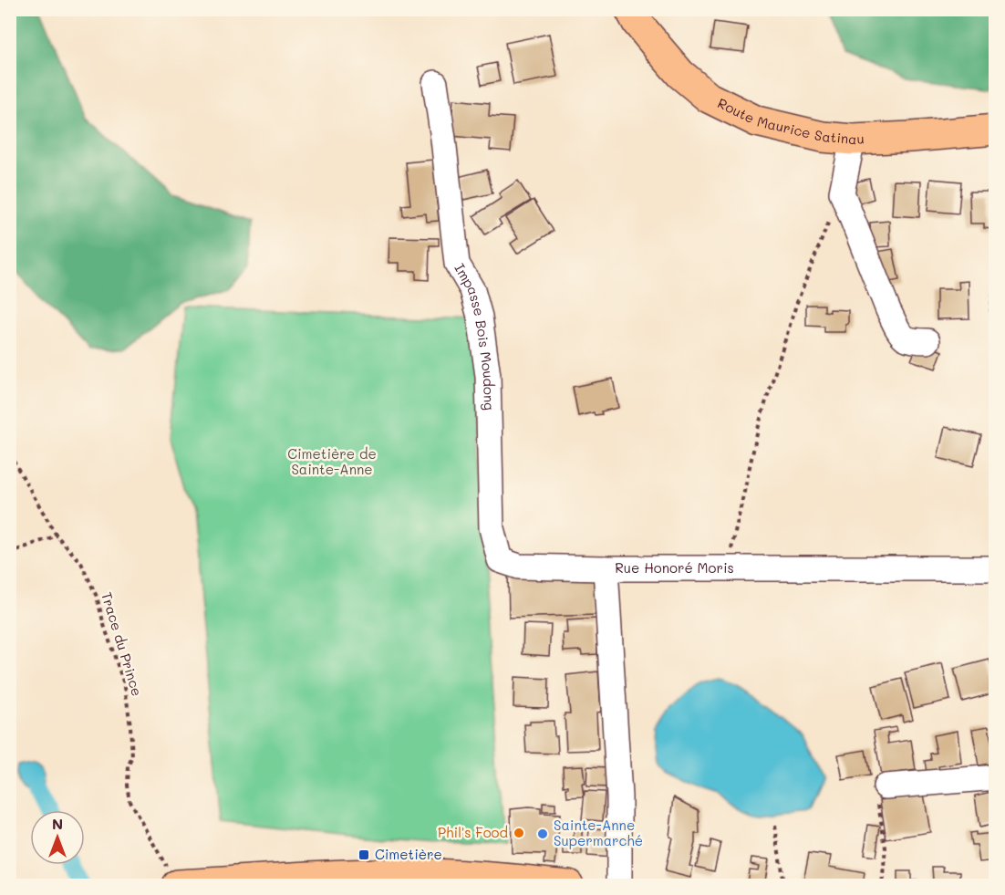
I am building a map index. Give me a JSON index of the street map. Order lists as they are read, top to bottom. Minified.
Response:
{"streets":{"main road":["Route Maurice Satinau"],"street":["Impasse Bois Moudong","Rue Honoré Moris"],"path":["Trace du Prince"]},"crossings":[["Impasse Bois Moudong","Rue Honoré Moris"]],"parks":["Cimetière de Sainte-Anne"],"places":{"other":["Phil's Food","Sainte-Anne Supermarché"],"transit":["Cimetière"]},"north":"top"}
